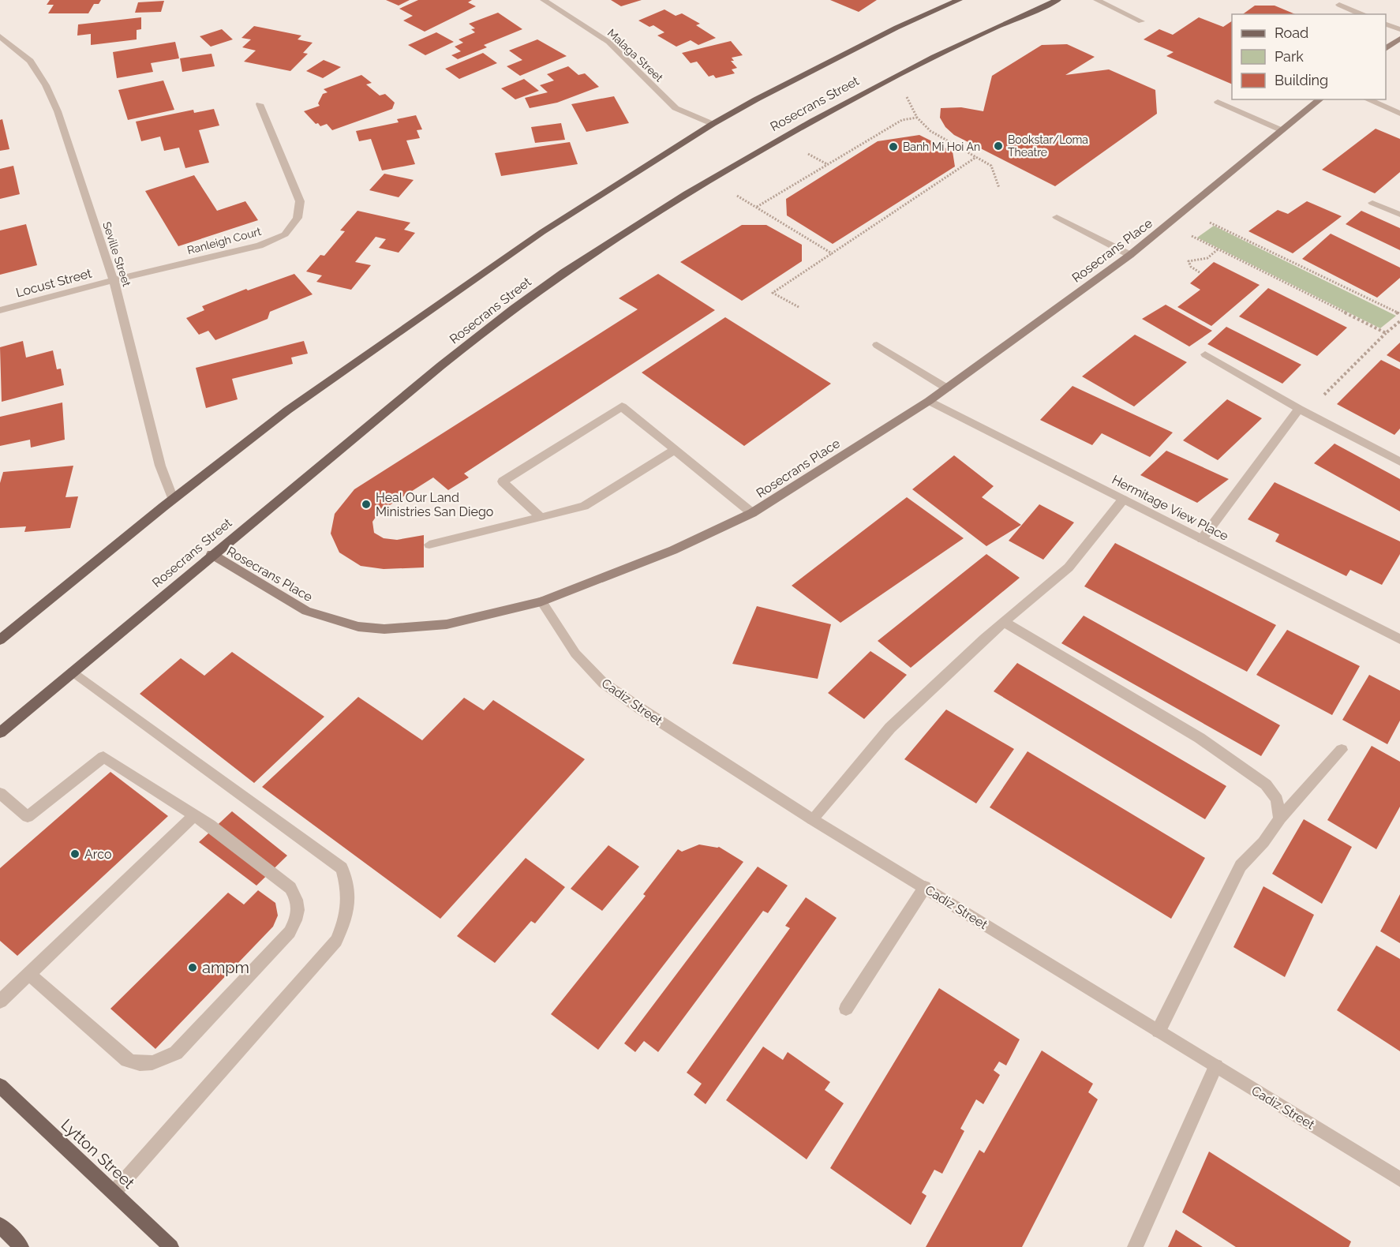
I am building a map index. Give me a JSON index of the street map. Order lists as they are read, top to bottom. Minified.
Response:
{"streets":{"main road":["Rosecrans Street","Lytton Street"],"street":["Malaga Street","Ranleigh Court","Rosecrans Place","Seville Street","Locust Street","Hermitage View Place","Cadiz Street"]},"crossings":[["Rosecrans Street","Rosecrans Place"],["Ranleigh Court","Seville Street"],["Ranleigh Court","Locust Street"],["Rosecrans Place","Hermitage View Place"],["Rosecrans Place","Cadiz Street"],["Seville Street","Locust Street"]],"places":["Bookstar/Loma Theatre","Banh Mi Hoi An","Heal Our Land Ministries San Diego","Arco","ampm"],"legend":["Road","Park","Building"]}
